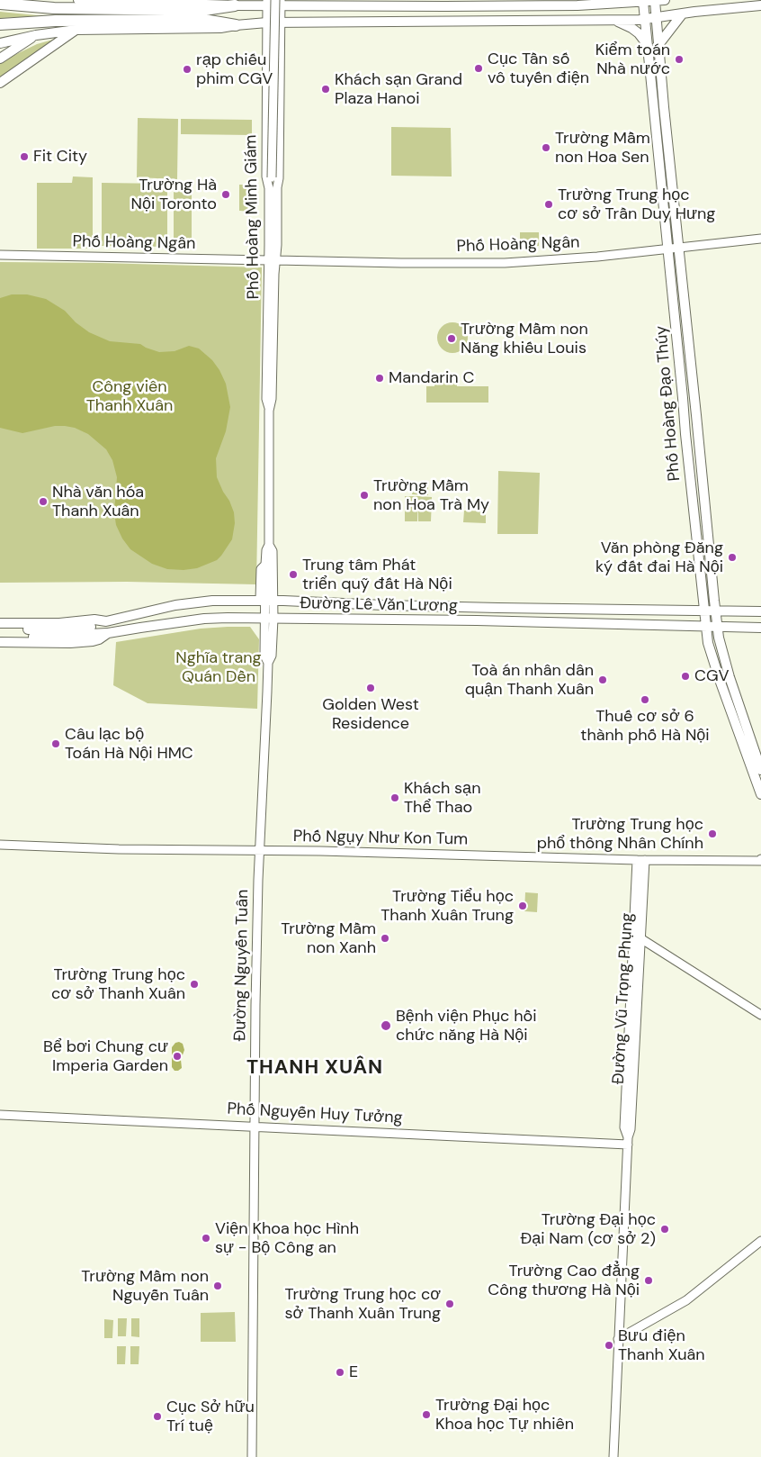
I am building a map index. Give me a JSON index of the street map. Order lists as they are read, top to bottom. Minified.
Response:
{"streets":{"main road":["Phố Hoàng Đạo Thúy","Đường Lê Văn Lương"],"street":["Phố Hoàng Minh Giám","Phố Hoàng Ngân","Phố Ngụy Như Kon Tum","Đường Nguyễn Tuân","Đường Vũ Trọng Phụng","Phố Nguyễn Huy Tưởng"]},"crossings":[["Phố Hoàng Minh Giám","Phố Hoàng Ngân"],["Phố Hoàng Minh Giám","Đường Lê Văn Lương"],["Phố Hoàng Minh Giám","Đường Nguyễn Tuân"],["Phố Hoàng Ngân","Phố Hoàng Đạo Thúy"],["Phố Hoàng Đạo Thúy","Đường Lê Văn Lương"],["Đường Lê Văn Lương","Đường Nguyễn Tuân"],["Phố Ngụy Như Kon Tum","Đường Nguyễn Tuân"],["Phố Ngụy Như Kon Tum","Đường Vũ Trọng Phụng"],["Đường Nguyễn Tuân","Phố Nguyễn Huy Tưởng"],["Đường Vũ Trọng Phụng","Phố Nguyễn Huy Tưởng"]],"districts":["THANH XUÂN"],"parks":["Công viên Thanh Xuân","Nghĩa trang Quán Dền"],"places":["Kiểm toán Nhà nước","Cục Tần số vô tuyến điện","rạp chiếu phim CGV","Khách sạn Grand Plaza Hanoi","Trường Mầm non Hoa Sen","Fit City","Trường Hà Nội Toronto","Trường Trung học cơ sở Trần Duy Hưng","Trường Mầm non Năng khiếu Louis","Mandarin C","Trường Mầm non Hoa Trà My","Nhà văn hóa Thanh Xuân","Văn phòng Đăng ký đất đai Hà Nội","Trung tâm Phát triển quỹ đất Hà Nội","CGV","Toà án nhân dân quận Thanh Xuân","Golden West Residence","Thuế cơ sở 6 thành phố Hà Nội","Câu lạc bộ Toán Hà Nội HMC","Khách sạn Thể Thao","Trường Trung học phổ thông Nhân Chính","Trường Tiểu học Thanh Xuân Trung","Trường Mầm non Xanh","Trường Trung học cơ sở Thanh Xuân","Bệnh viện Phục hồi chức năng Hà Nội","Bể bơi Chung cư Imperia Garden","Trường Đại học Đại Nam (cơ sở 2)","Viện Khoa học Hình sự - Bộ Công an","Trường Cao đẳng Công thương Hà Nội","Trường Mầm non Nguyễn Tuân","Trường Trung học cơ sở Thanh Xuân Trung","Bưu điện Thanh Xuân","E","Trường Đại học Khoa học Tự nhiên","Cục Sở hữu Trí tuệ"]}
